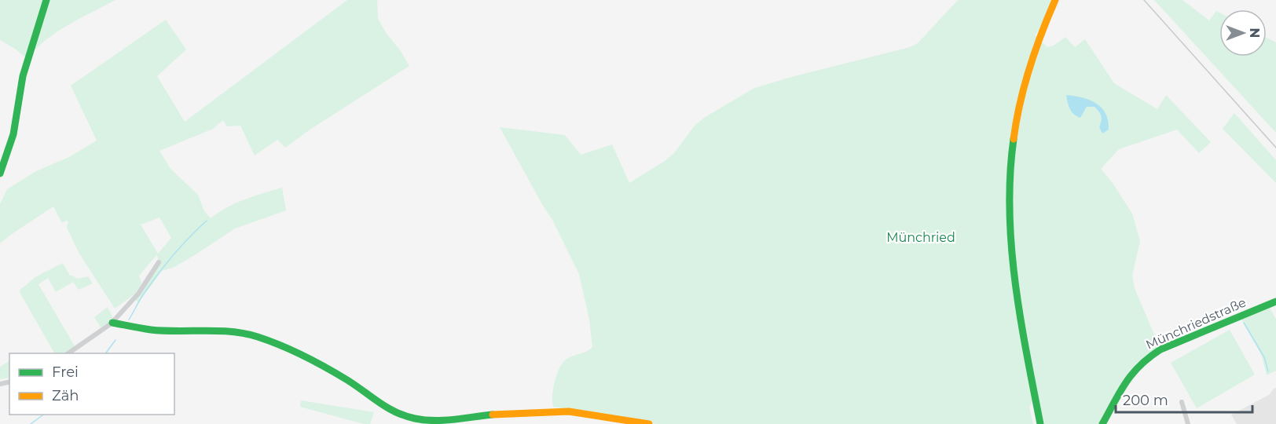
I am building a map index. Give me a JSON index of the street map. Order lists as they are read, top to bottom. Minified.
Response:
{"streets":{"street":["Münchriedstraße"]},"parks":["Münchried"],"legend":["Frei","Zäh"],"scale_bar":"200 m","north":"right"}
